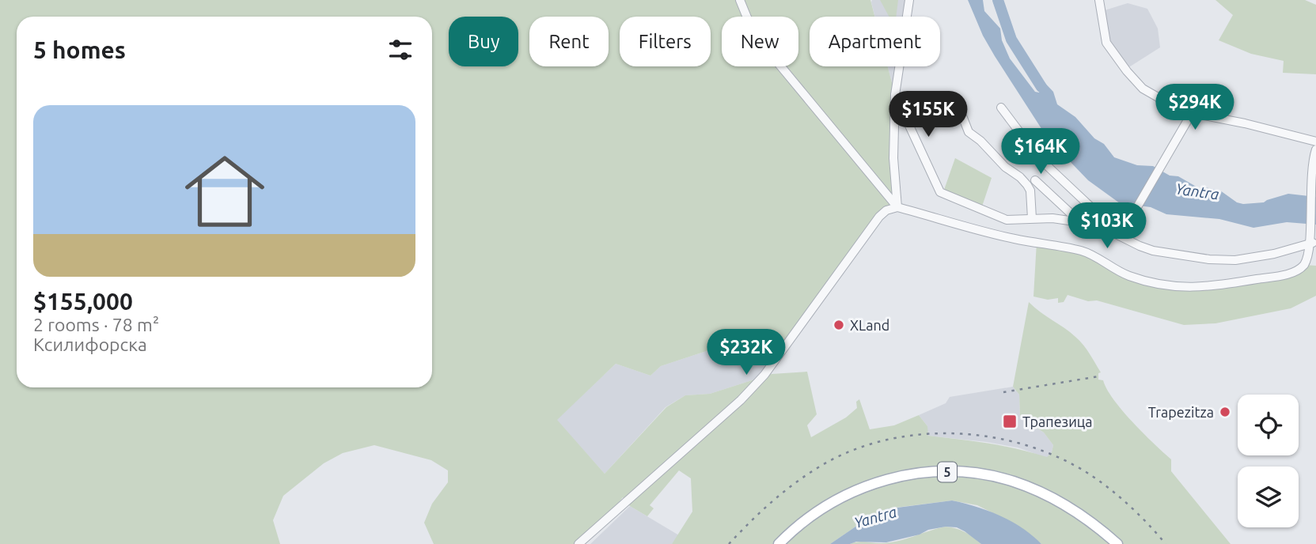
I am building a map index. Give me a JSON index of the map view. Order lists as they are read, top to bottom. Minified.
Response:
{"streets":{"main road":["5"]},"water":["Yantra"],"places":{"other":["XLand","Trapezitza"],"transit":["Трапезица"]},"page":{"chip":["Buy","Rent","Filters","New","Apartment"],"heading":"5 homes","list":[{"name":"$155,000","note":"2 rooms · 78 m² · Ксилифорска"}],"price":["$294K","$155K","$164K","$103K","$232K"]}}
